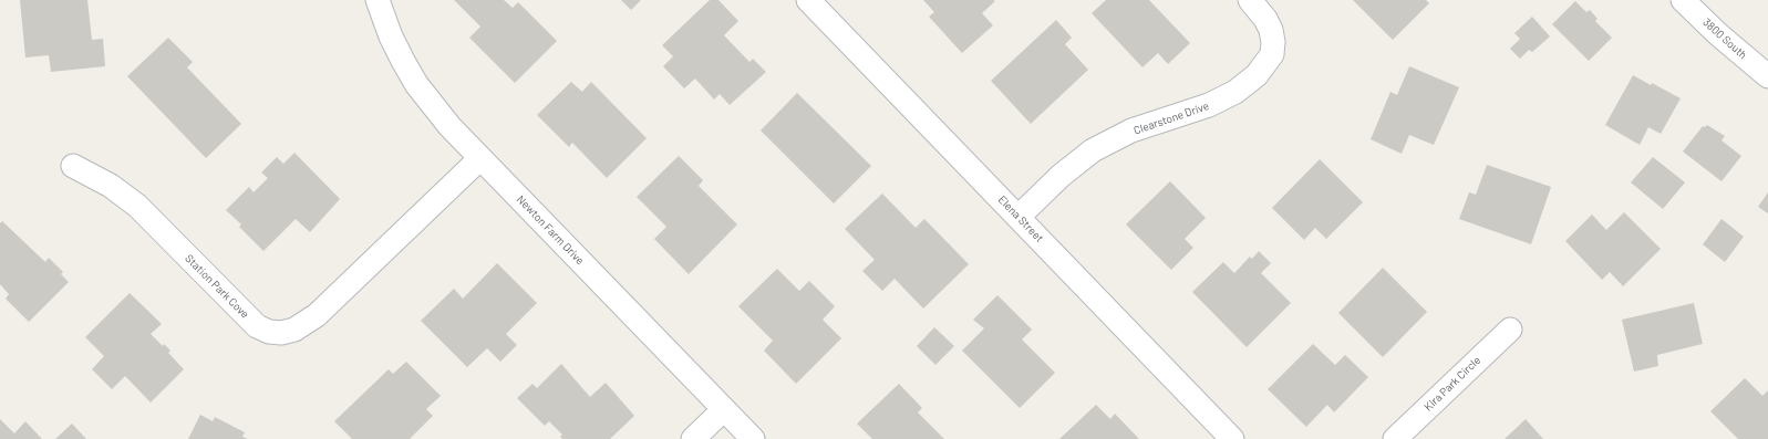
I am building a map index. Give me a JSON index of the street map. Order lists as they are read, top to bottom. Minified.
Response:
{"streets":{"street":["3800 South","Clearstone Drive","Elena Street","Newton Farm Drive","Station Park Cove","Kira Park Circle"]},"crossings":[["Clearstone Drive","Elena Street"],["Newton Farm Drive","Station Park Cove"]]}
